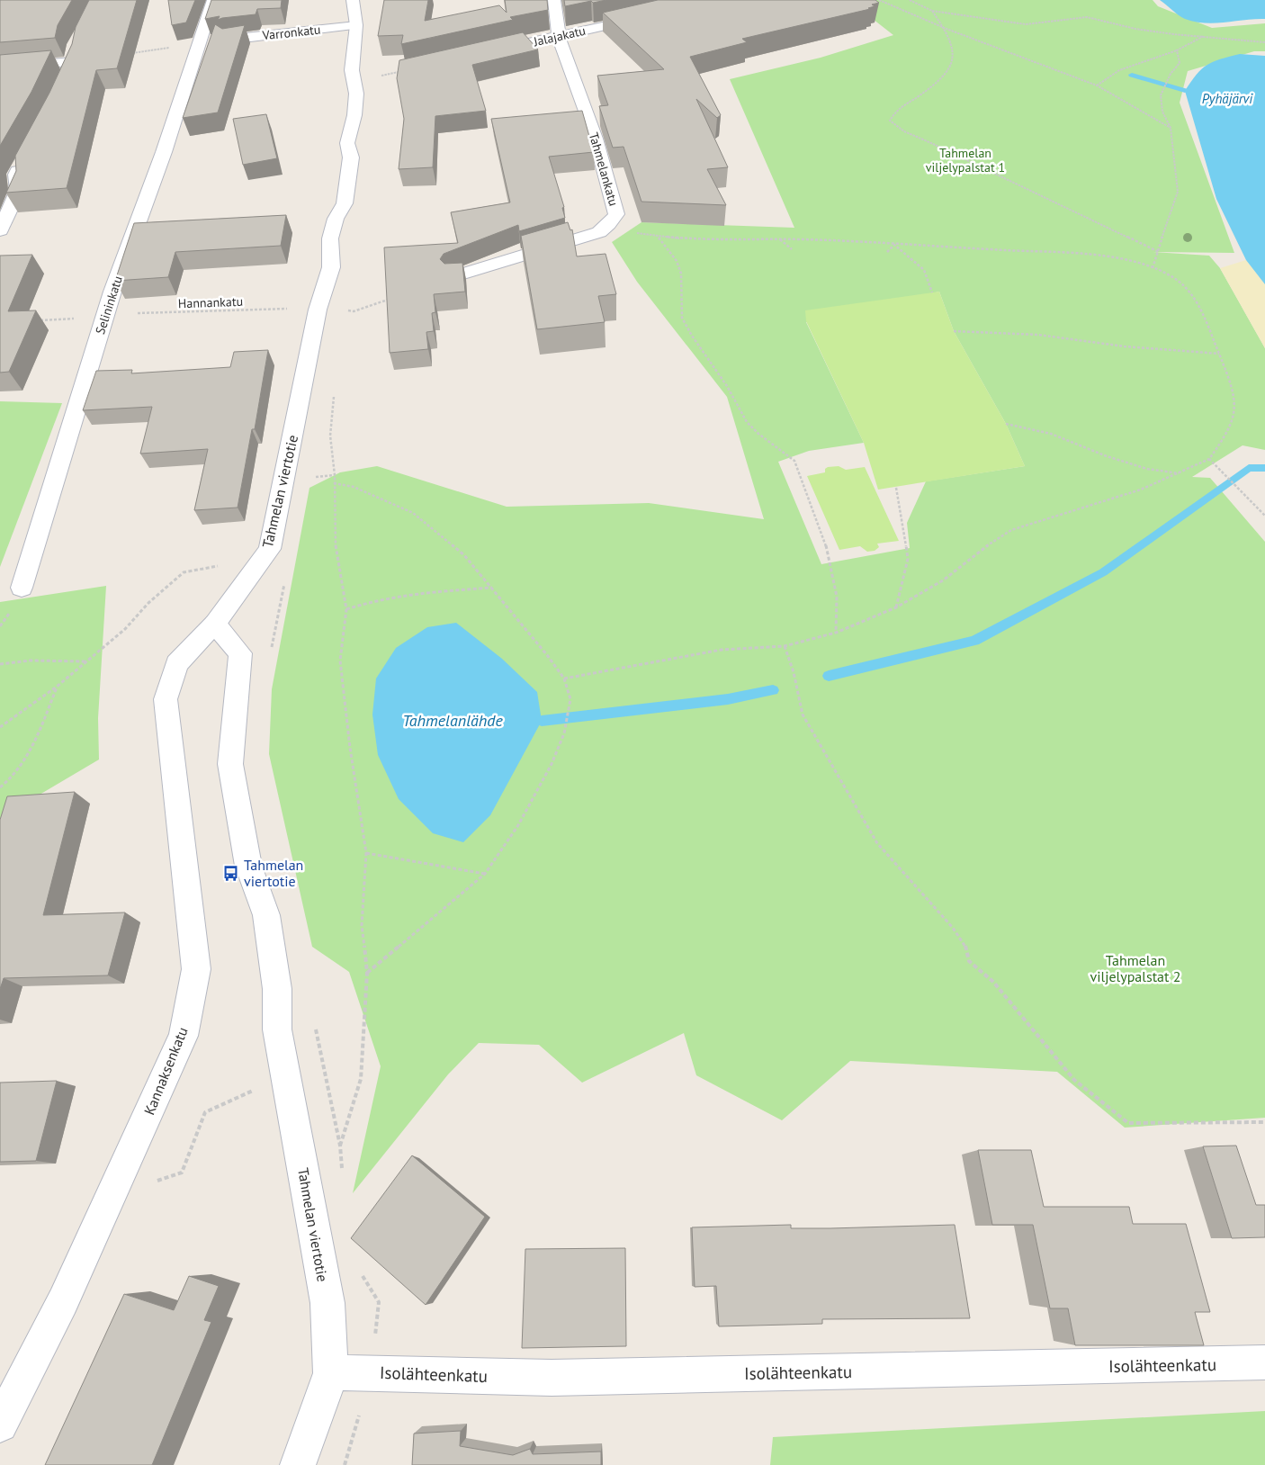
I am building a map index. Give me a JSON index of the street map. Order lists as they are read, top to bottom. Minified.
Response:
{"streets":{"street":["Varronkatu","Jalajakatu","Tahmelankatu","Selininkatu","Tahmelan viertotie","Kannaksenkatu","Isolähteenkatu"],"path":["Hannankatu"]},"crossings":[["Varronkatu","Tahmelan viertotie"],["Jalajakatu","Tahmelankatu"],["Tahmelan viertotie","Kannaksenkatu"],["Tahmelan viertotie","Isolähteenkatu"]],"water":["Pyhäjärvi","Tahmelanlähde"],"parks":["Tahmelan viljelypalstat 1","Tahmelan viljelypalstat 2"],"places":{"bus stop":["Tahmelan viertotie"]}}
